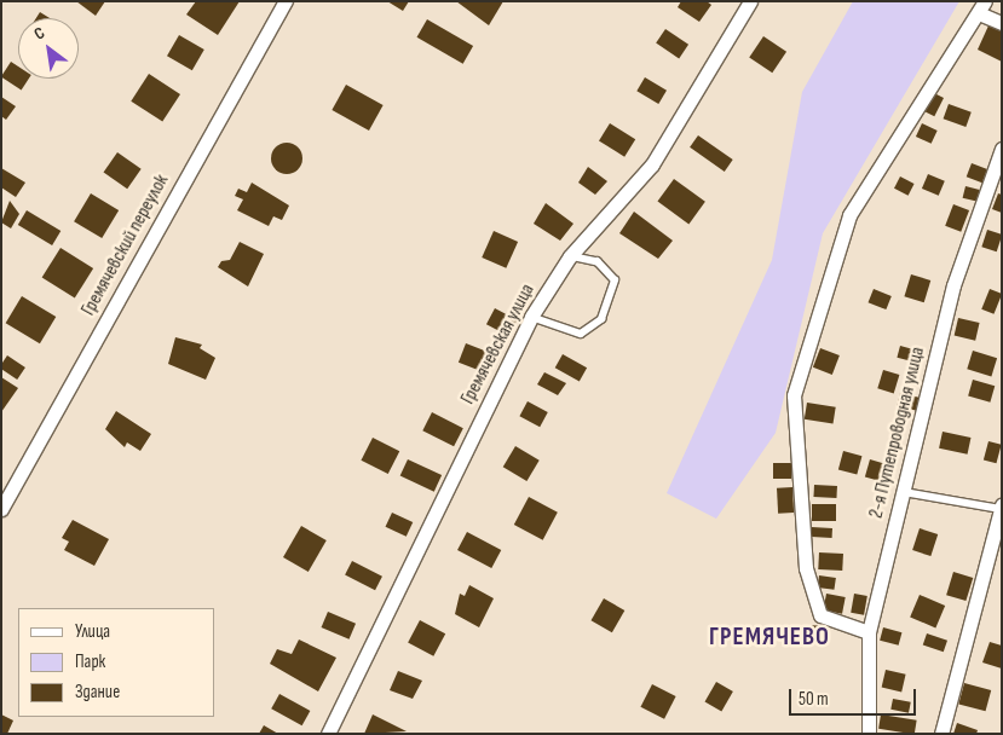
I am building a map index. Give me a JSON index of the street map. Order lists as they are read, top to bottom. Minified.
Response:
{"streets":{"street":["Гремячевский переулок","Гремячевская улица","2-я Путепроводная улица"]},"districts":["ГРЕМЯЧЕВО"],"legend":["Улица","Парк","Здание"],"scale_bar":"50 m","north":"top left"}
